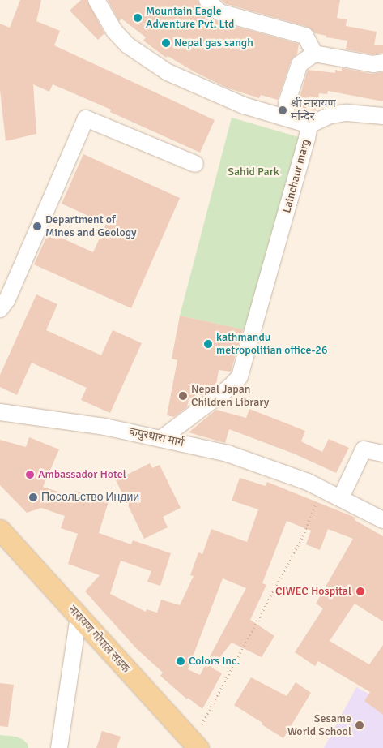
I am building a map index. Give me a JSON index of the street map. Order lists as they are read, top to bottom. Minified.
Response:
{"streets":{"main road":["नारायण गोपाल सडक"],"street":["Lainchaur marg","कपुरधारा मार्ग"]},"crossings":[["Lainchaur marg","कपुरधारा मार्ग"]],"parks":["Sahid Park"],"places":["Mountain Eagle Adventure Pvt. Ltd","Nepal gas sangh","श्री नारायण मन्दिर","Department of Mines and Geology","kathmandu metropolitian office-26","Nepal Japan Children Library","Ambassador Hotel","Посольство Индии","CIWEC Hospital","Colors Inc.","Sesame World School"]}
